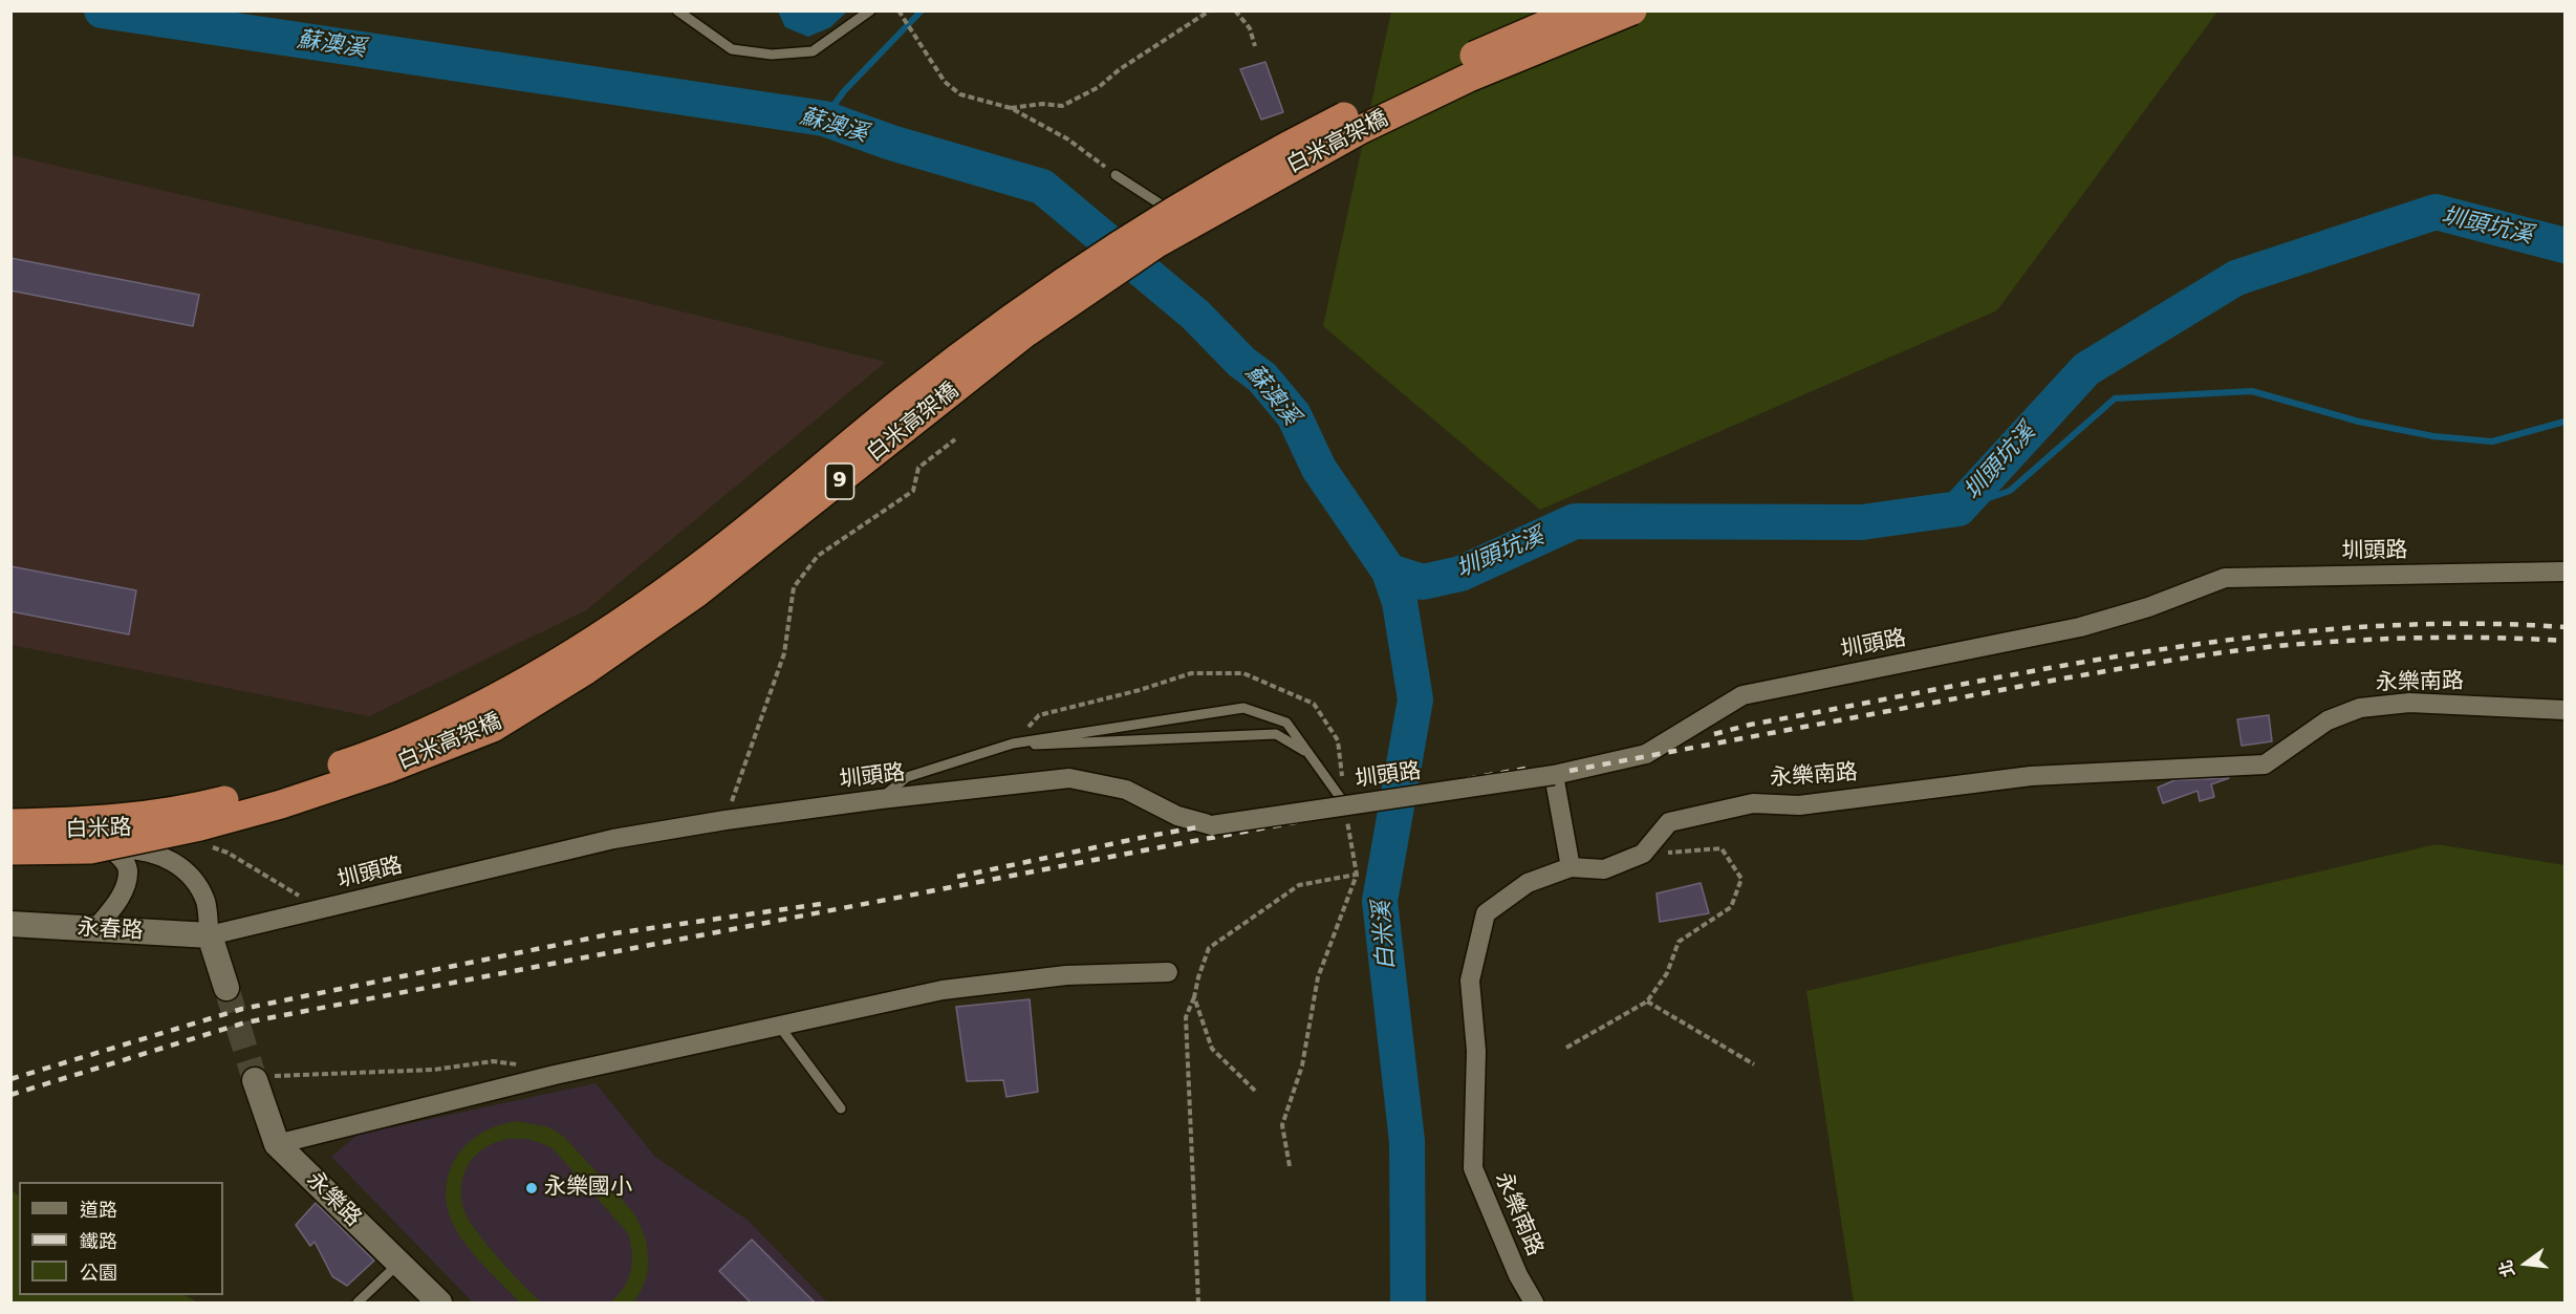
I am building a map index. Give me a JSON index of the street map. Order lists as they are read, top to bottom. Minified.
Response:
{"streets":{"main road":["白米高架橋","9"],"street":["圳頭路","永樂南路","白米路","永春路","永樂路"]},"crossings":[["圳頭路","白米路"],["圳頭路","永春路"],["白米路","永春路"]],"water":["蘇澳溪","圳頭坑溪","白米溪"],"places":["永樂國小"],"legend":["道路","鐵路","公園"],"north":"left"}
